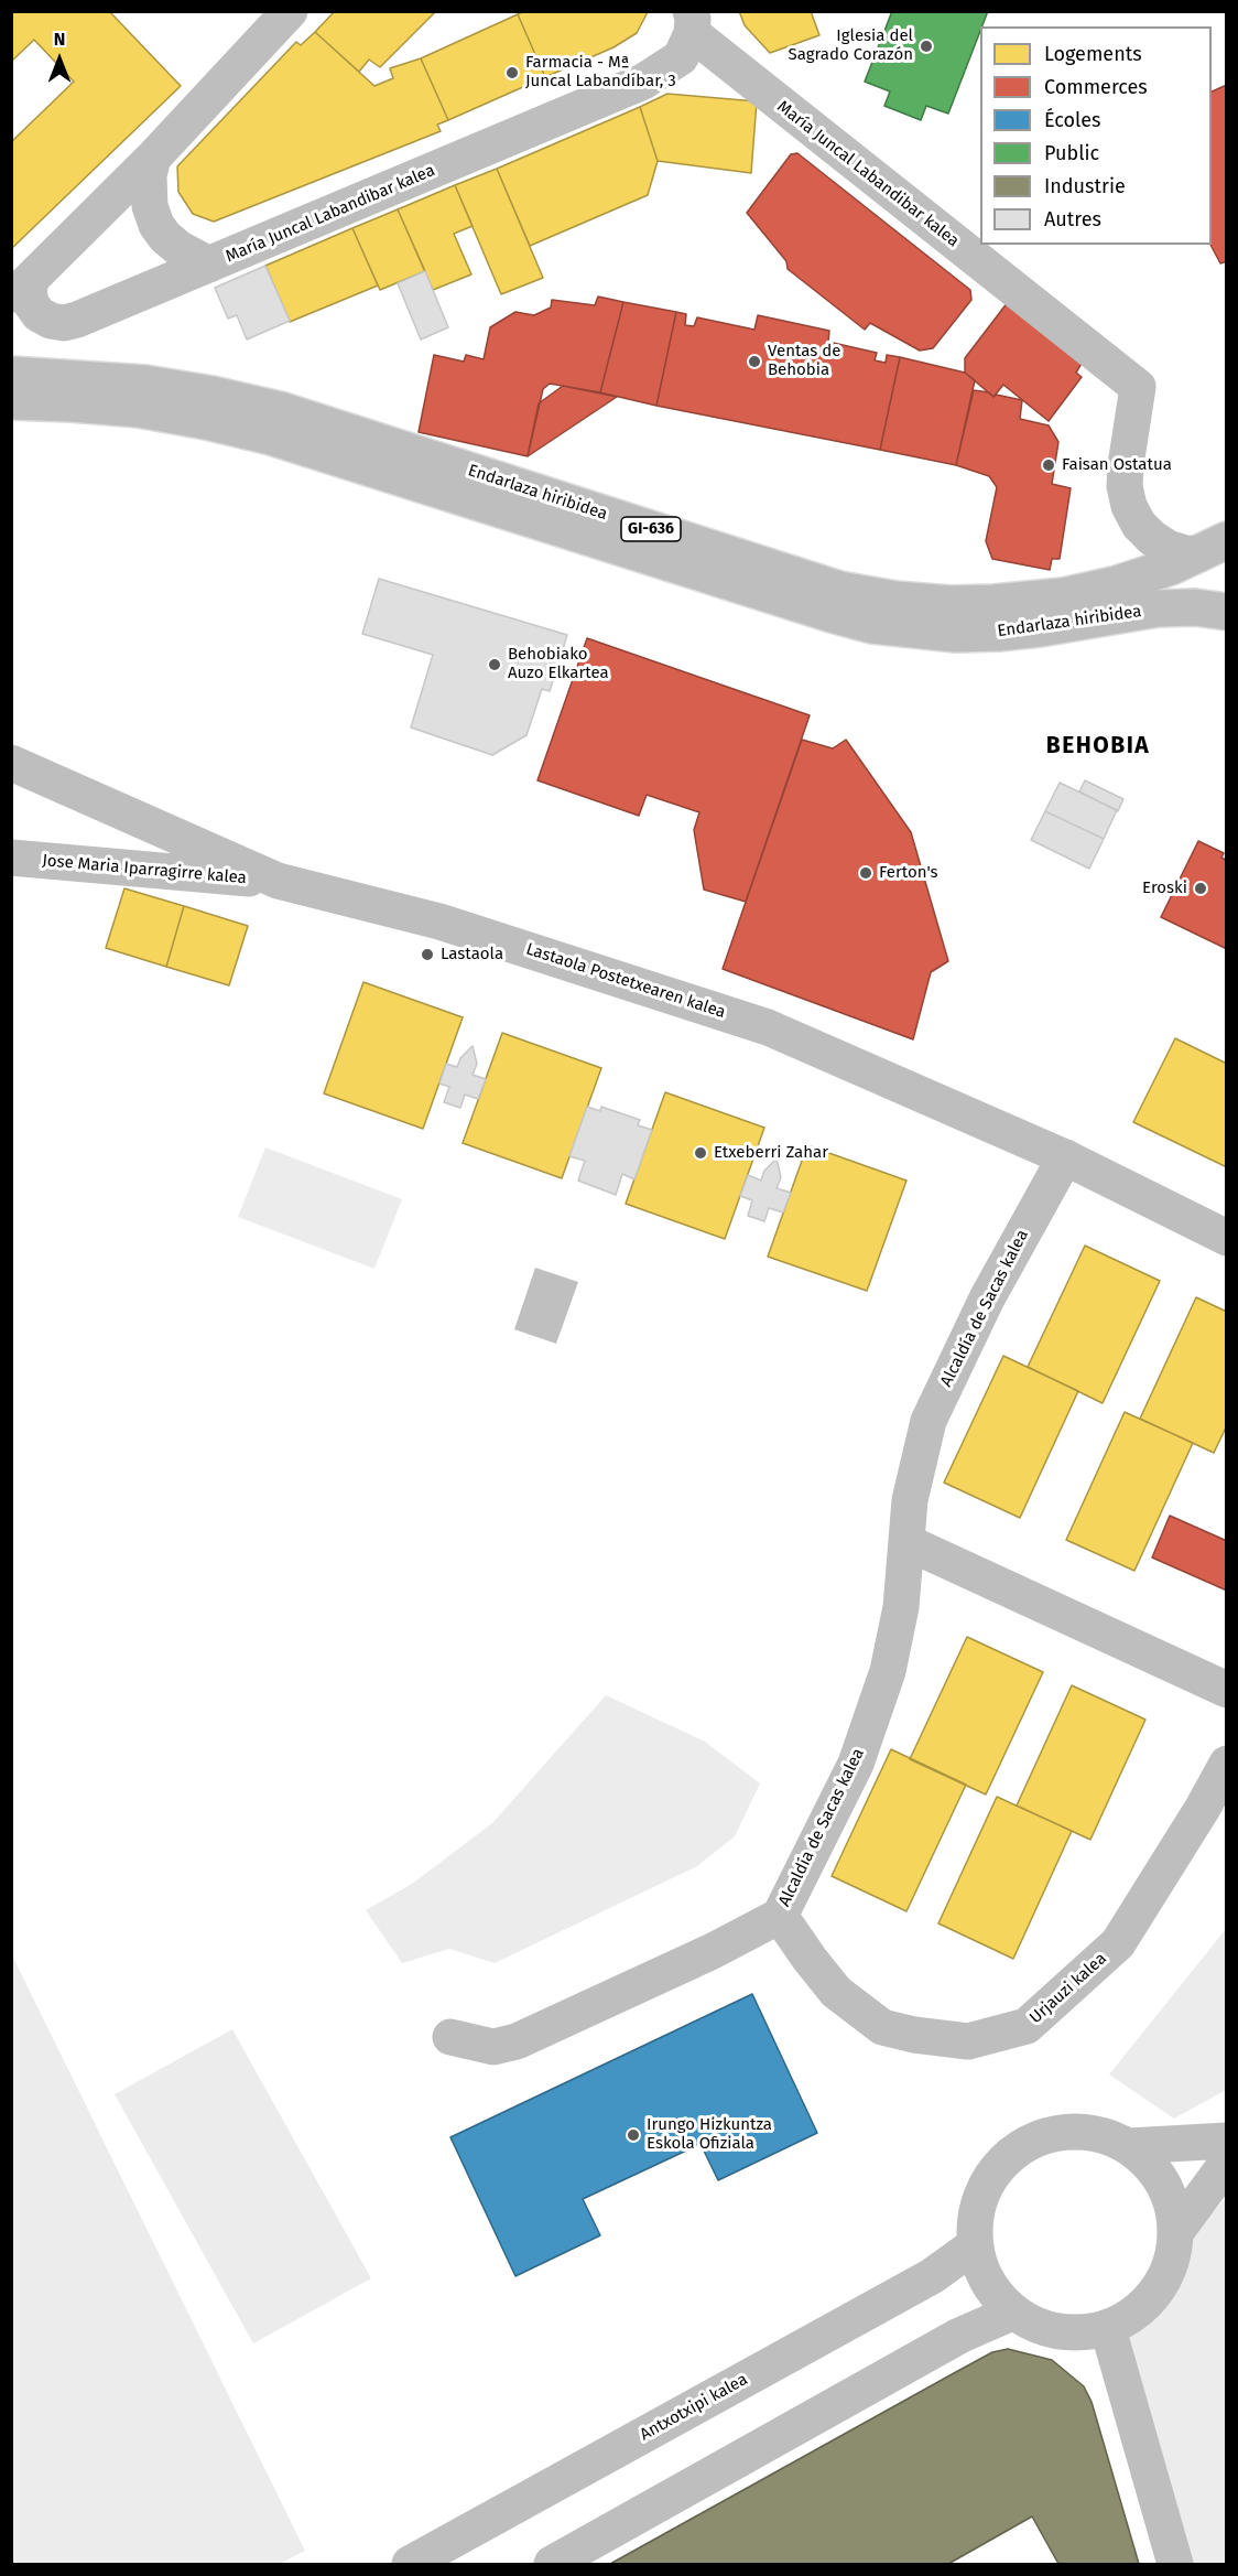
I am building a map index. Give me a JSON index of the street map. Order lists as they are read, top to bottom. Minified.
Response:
{"streets":{"street":["María Juncal Labandibar kalea","Endarlaza hiribidea","GI-636","Jose Maria Iparragirre kalea","Lastaola Postetxearen kalea","Alcaldía de Sacas kalea","Urjauzi kalea","Antxotxipi kalea"]},"crossings":[["María Juncal Labandibar kalea","Endarlaza hiribidea"],["Endarlaza hiribidea","GI-636"],["Jose Maria Iparragirre kalea","Lastaola Postetxearen kalea"],["Lastaola Postetxearen kalea","Alcaldía de Sacas kalea"],["Alcaldía de Sacas kalea","Urjauzi kalea"]],"districts":["BEHOBIA"],"places":["Iglesia del Sagrado Corazón","Farmacia - Mª Juncal Labandíbar, 3","Ventas de Behobia","Faisan Ostatua","Behobiako Auzo Elkartea","Ferton's","Eroski","Lastaola","Etxeberri Zahar","Irungo Hizkuntza Eskola Ofiziala"],"legend":["Logements","Commerces","Écoles","Public","Industrie","Autres"],"north":"top"}
